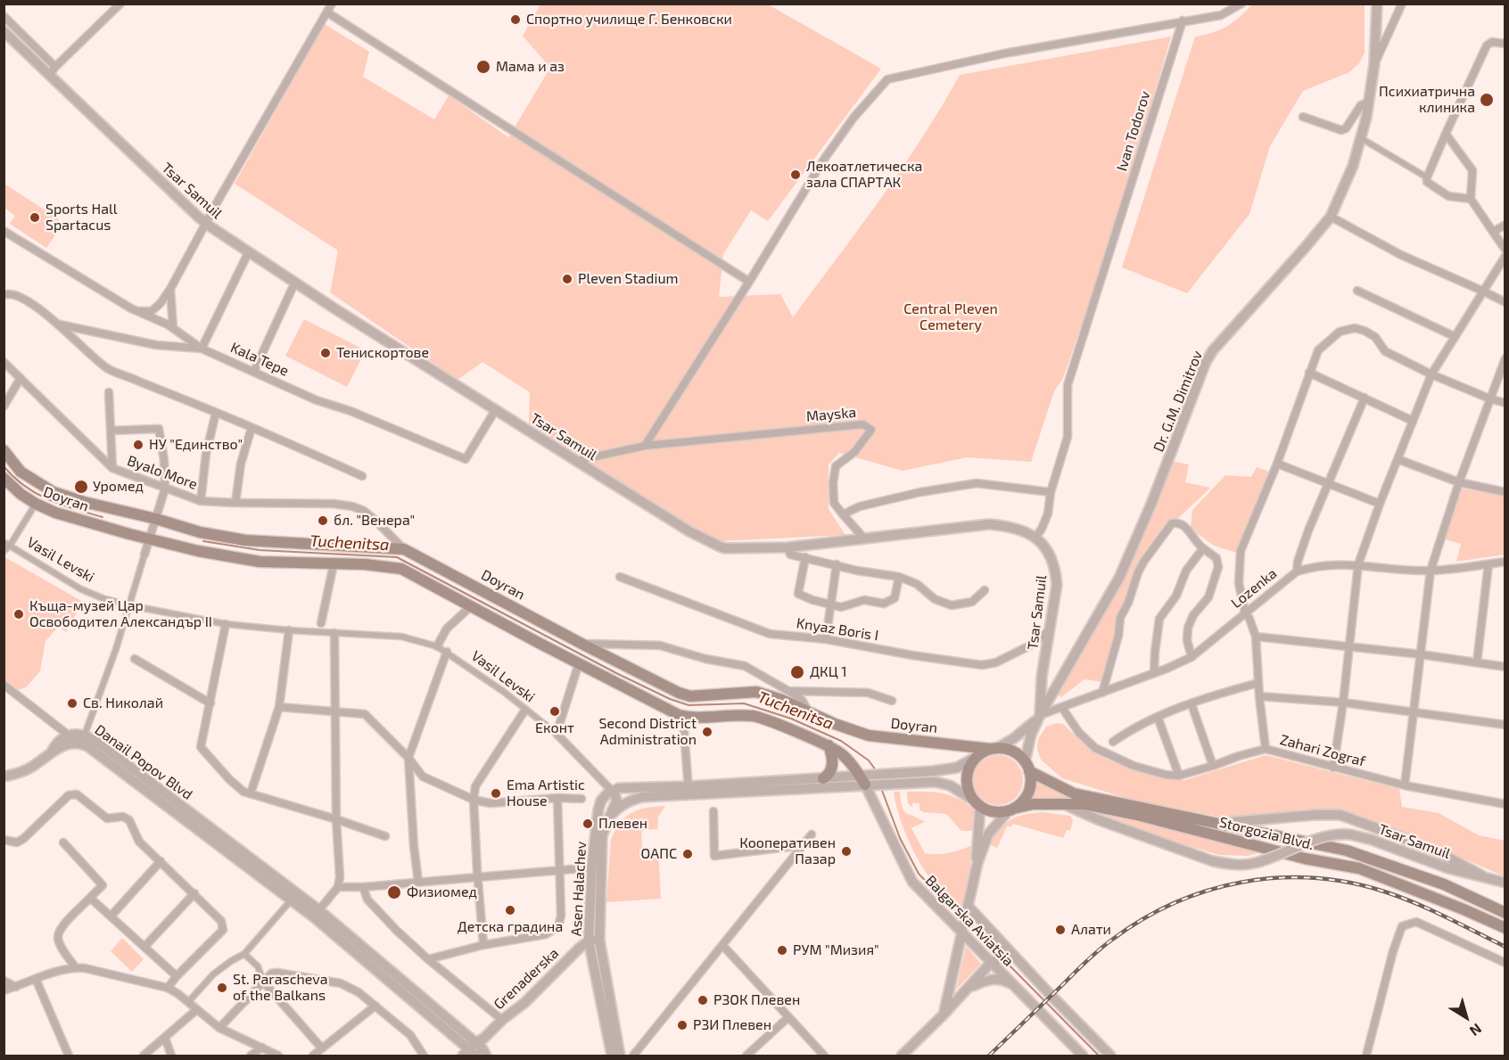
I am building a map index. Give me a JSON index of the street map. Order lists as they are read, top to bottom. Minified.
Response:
{"streets":{"main road":["Doyran","Storgozia Blvd."],"street":["Ivan Todorov","Tsar Samuil","Kala Tepe","Dr. G.M. Dimitrov","Mayska","Byalo More","Vasil Levski","Lozenka","Knyaz Boris I","Zahari Zograf","Danail Popov Blvd","Asen Halachev","Balgarska Aviatsia","Grenaderska"]},"crossings":[["Ivan Todorov","Tsar Samuil"],["Tsar Samuil","Kala Tepe"],["Tsar Samuil","Dr. G.M. Dimitrov"],["Tsar Samuil","Mayska"],["Tsar Samuil","Lozenka"],["Tsar Samuil","Knyaz Boris I"],["Tsar Samuil","Storgozia Blvd."],["Dr. G.M. Dimitrov","Doyran"],["Dr. G.M. Dimitrov","Lozenka"],["Dr. G.M. Dimitrov","Storgozia Blvd."],["Byalo More","Doyran"],["Doyran","Storgozia Blvd."],["Doyran","Balgarska Aviatsia"],["Vasil Levski","Asen Halachev"],["Lozenka","Zahari Zograf"],["Danail Popov Blvd","Grenaderska"],["Asen Halachev","Grenaderska"]],"water":["Tuchenitsa"],"parks":["Central Pleven Cemetery"],"places":["Спортно училище Г. Бенковски","Мама и аз","Психиатрична клиника","Лекоатлетическа зала СПАРТАК","Sports Hall Spartacus","Pleven Stadium","Тенискортове","НУ \"Единство\"","Уромед","бл. \"Венера\"","Къща-музей Цар Освободител Александър II","ДКЦ 1","Св. Николай","Еконт","Second District Administration","Ema Artistic House","Плевен","Кооперативен Пазар","ОАПС","Физиомед","Детска градина","Алати","РУМ \"Мизия\"","St. Parascheva of the Balkans","РЗОК Плевен","РЗИ Плевен"],"north":"bottom right"}
